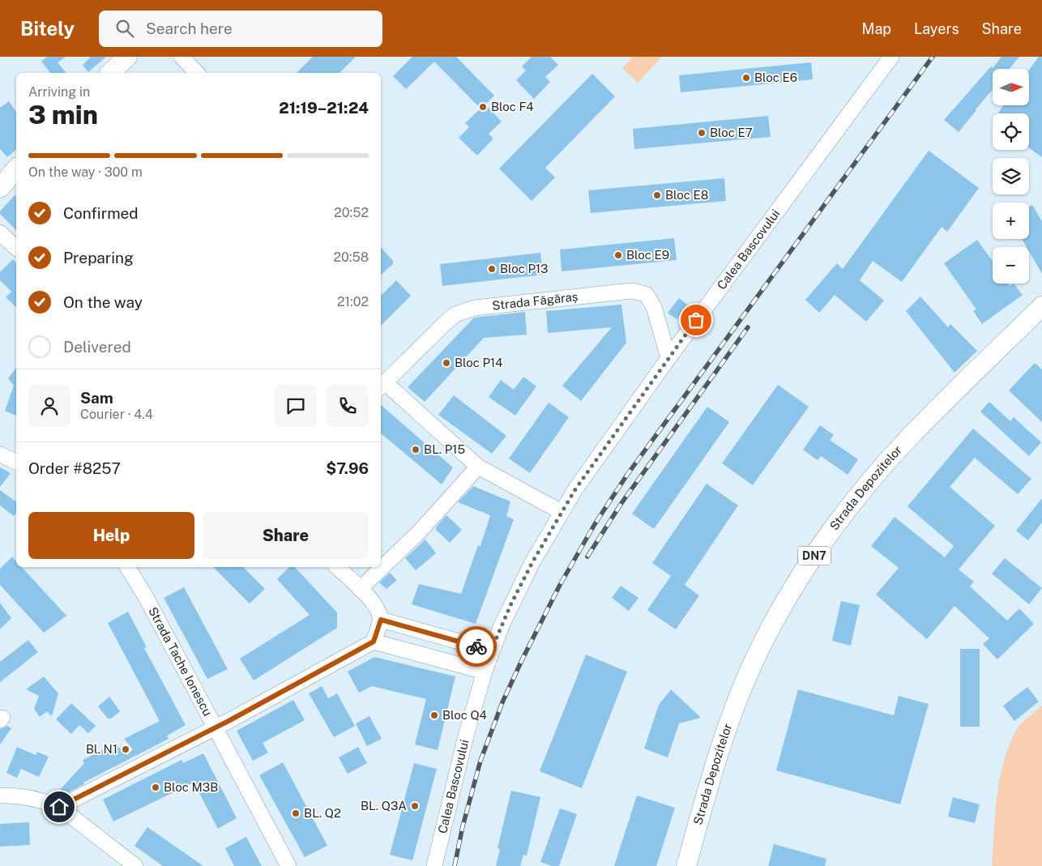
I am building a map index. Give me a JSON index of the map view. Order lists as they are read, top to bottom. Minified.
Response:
{"streets":{"main road":["Strada Depozitelor","DN7"],"street":["Calea Bascovului","Strada Făgăraș","Strada Tache Ionescu"]},"crossings":[["Calea Bascovului","Strada Făgăraș"]],"places":["Bloc E6","Bloc F4","Bloc E7","Bloc E8","Bloc E9","Bloc P13","Bloc P14","BL. P15","Bloc Q4","Bl. N1","Bloc M3B","BL. Q3A","BL. Q2"],"north":"right","page":{"header":"Bitely","search":"Search here","nav":["Map","Layers","Share"],"map_buttons":["+","−"],"heading":["3 min","Arriving in","21:19–21:24"],"panel":["Sam","Courier · 4.4","Order #8257","$7.96"],"bar":"On the way · 300 m","list":[["Confirmed","20:52"],["Preparing","20:58"],["On the way","21:02"],"Delivered"],"buttons":["Help","Share"]}}
